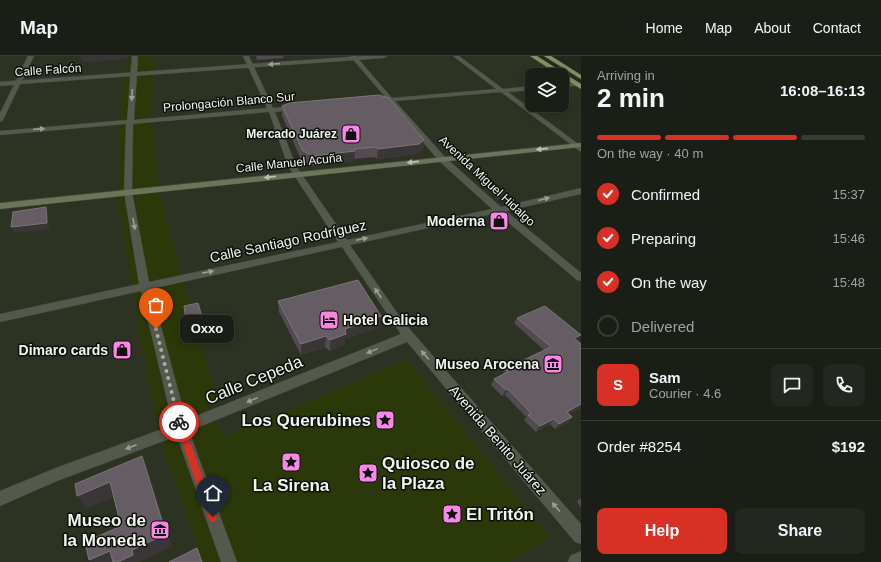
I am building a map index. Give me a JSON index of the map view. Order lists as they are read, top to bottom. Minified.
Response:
{"streets":{"main road":["Calle Manuel Acuña"],"street":["Calle Falcón","Prolongación Blanco Sur","Avenida Miguel Hidalgo","Calle Santiago Rodríguez","Calle Cepeda","Avenida Benito Juárez"]},"crossings":[["Calle Falcón","Avenida Miguel Hidalgo"],["Calle Falcón","Avenida Benito Juárez"],["Prolongación Blanco Sur","Avenida Benito Juárez"],["Calle Manuel Acuña","Avenida Miguel Hidalgo"],["Calle Manuel Acuña","Avenida Benito Juárez"],["Avenida Miguel Hidalgo","Calle Santiago Rodríguez"],["Calle Santiago Rodríguez","Avenida Benito Juárez"],["Calle Cepeda","Avenida Benito Juárez"]],"one_way":["Prolongación Blanco Sur","Calle Manuel Acuña","Calle Santiago Rodríguez","Calle Cepeda","Avenida Benito Juárez"],"places":{"shop":["Mercado Juárez","Moderna","Dimaro cards"],"hotel":["Hotel Galicia"],"other":["Oxxo"],"museum":["Museo Arocena","Museo de la Moneda"],"place":["Los Querubines","La Sirena","Quiosco de la Plaza","El Tritón"]},"page":{"header":"Map","nav":["Home","Map","About","Contact"],"heading":["2 min","Arriving in","16:08–16:13"],"panel":["Sam","Courier · 4.6","Order #8254","$192"],"bar":"On the way · 40 m","list":[["Confirmed","15:37"],["Preparing","15:46"],["On the way","15:48"],"Delivered"],"bubble":"Oxxo","round":"S","buttons":["Help","Share"]}}
